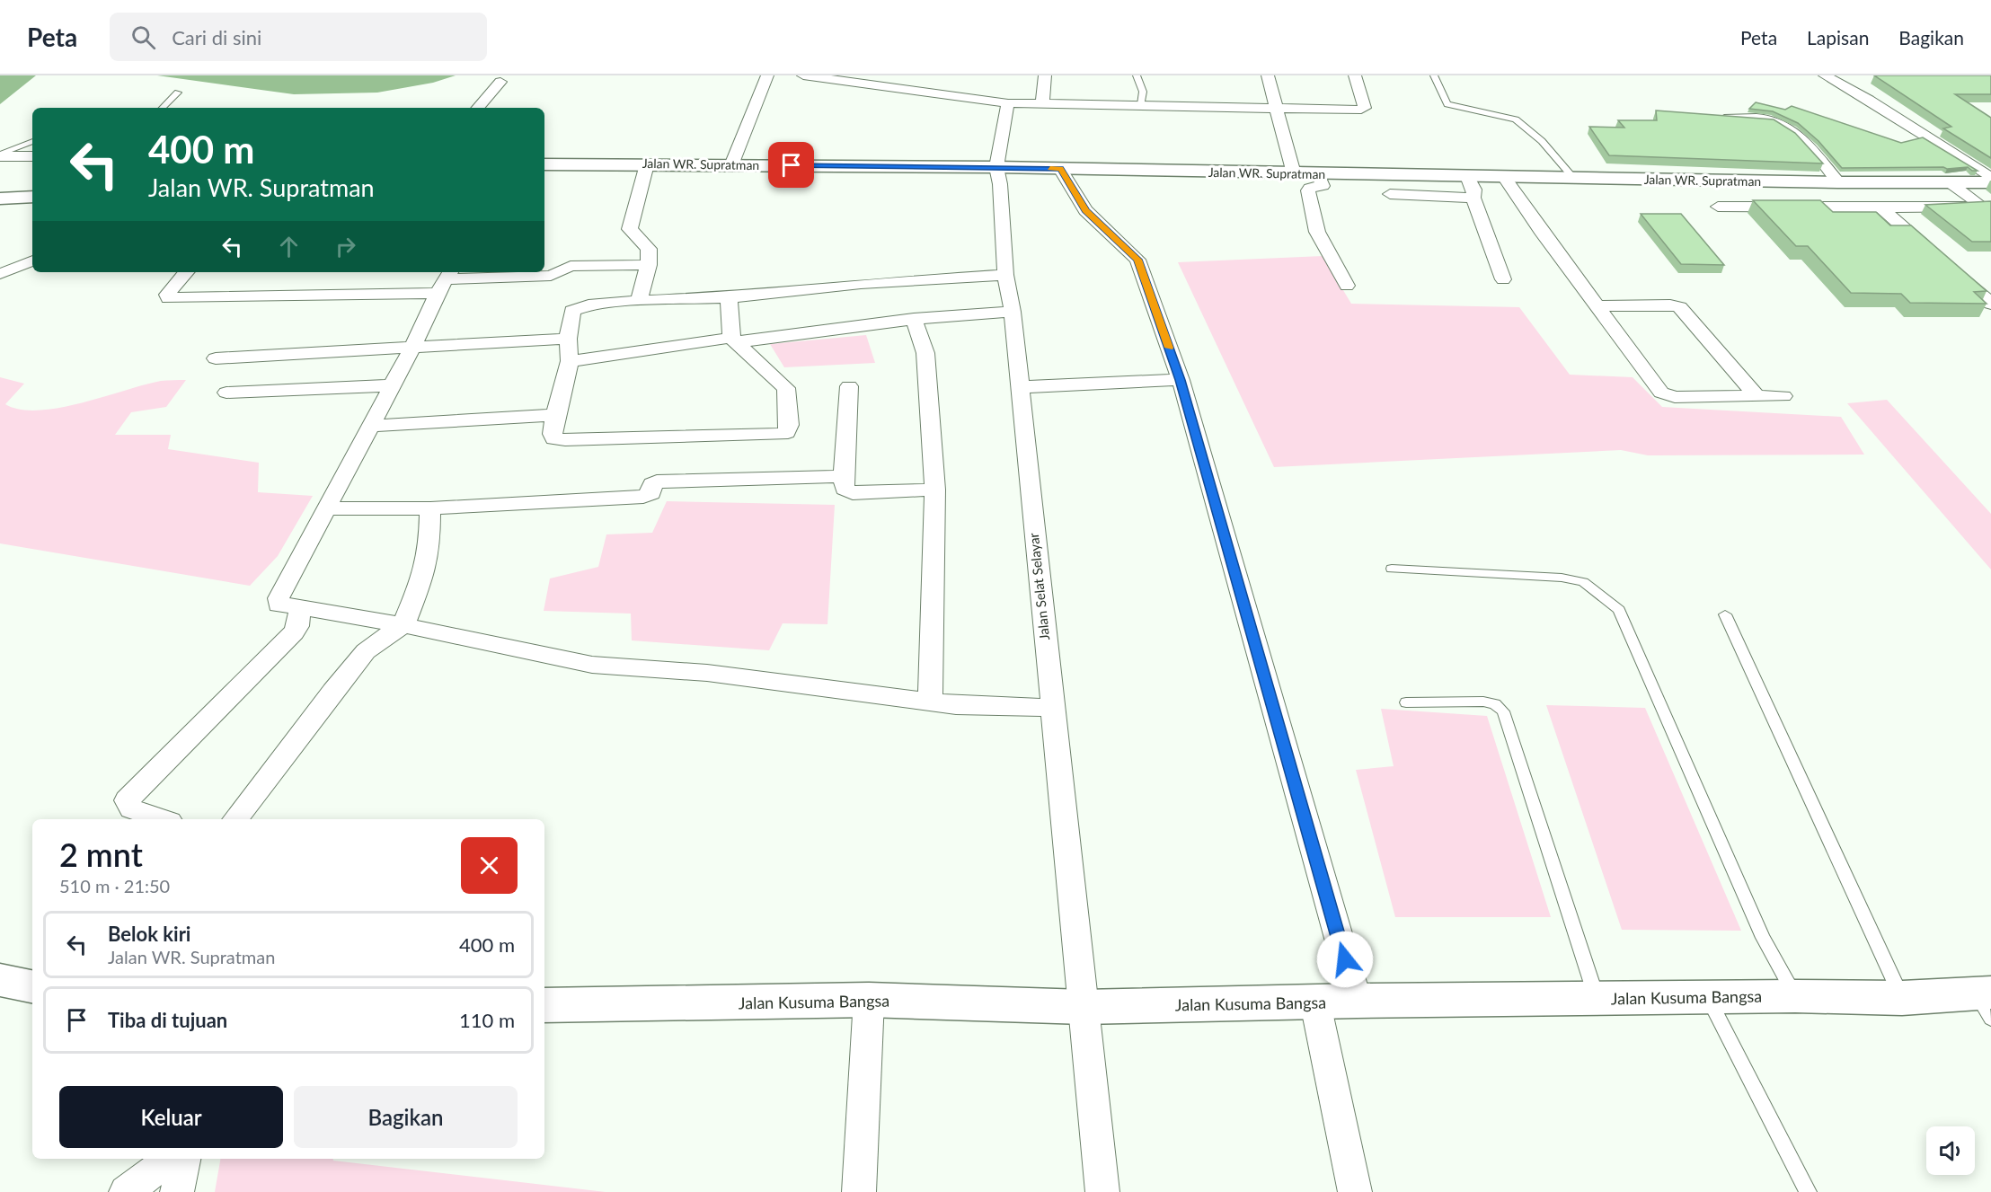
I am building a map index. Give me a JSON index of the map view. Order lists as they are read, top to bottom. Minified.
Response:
{"streets":{"street":["Jalan WR. Supratman","Jalan Selat Selayar","Jalan Kusuma Bangsa"]},"crossings":[["Jalan WR. Supratman","Jalan Selat Selayar"],["Jalan Selat Selayar","Jalan Kusuma Bangsa"]],"page":{"header":"Peta","search":"Cari di sini","nav":["Peta","Lapisan","Bagikan"],"turn":["400 m","Jalan WR. Supratman"],"heading":["2 mnt","510 m · 21:50"],"list":[{"name":"Belok kiri","note":"Jalan WR. Supratman","value":"400 m"},{"name":"Tiba di tujuan","value":"110 m"}],"buttons":["Keluar","Bagikan"]}}
